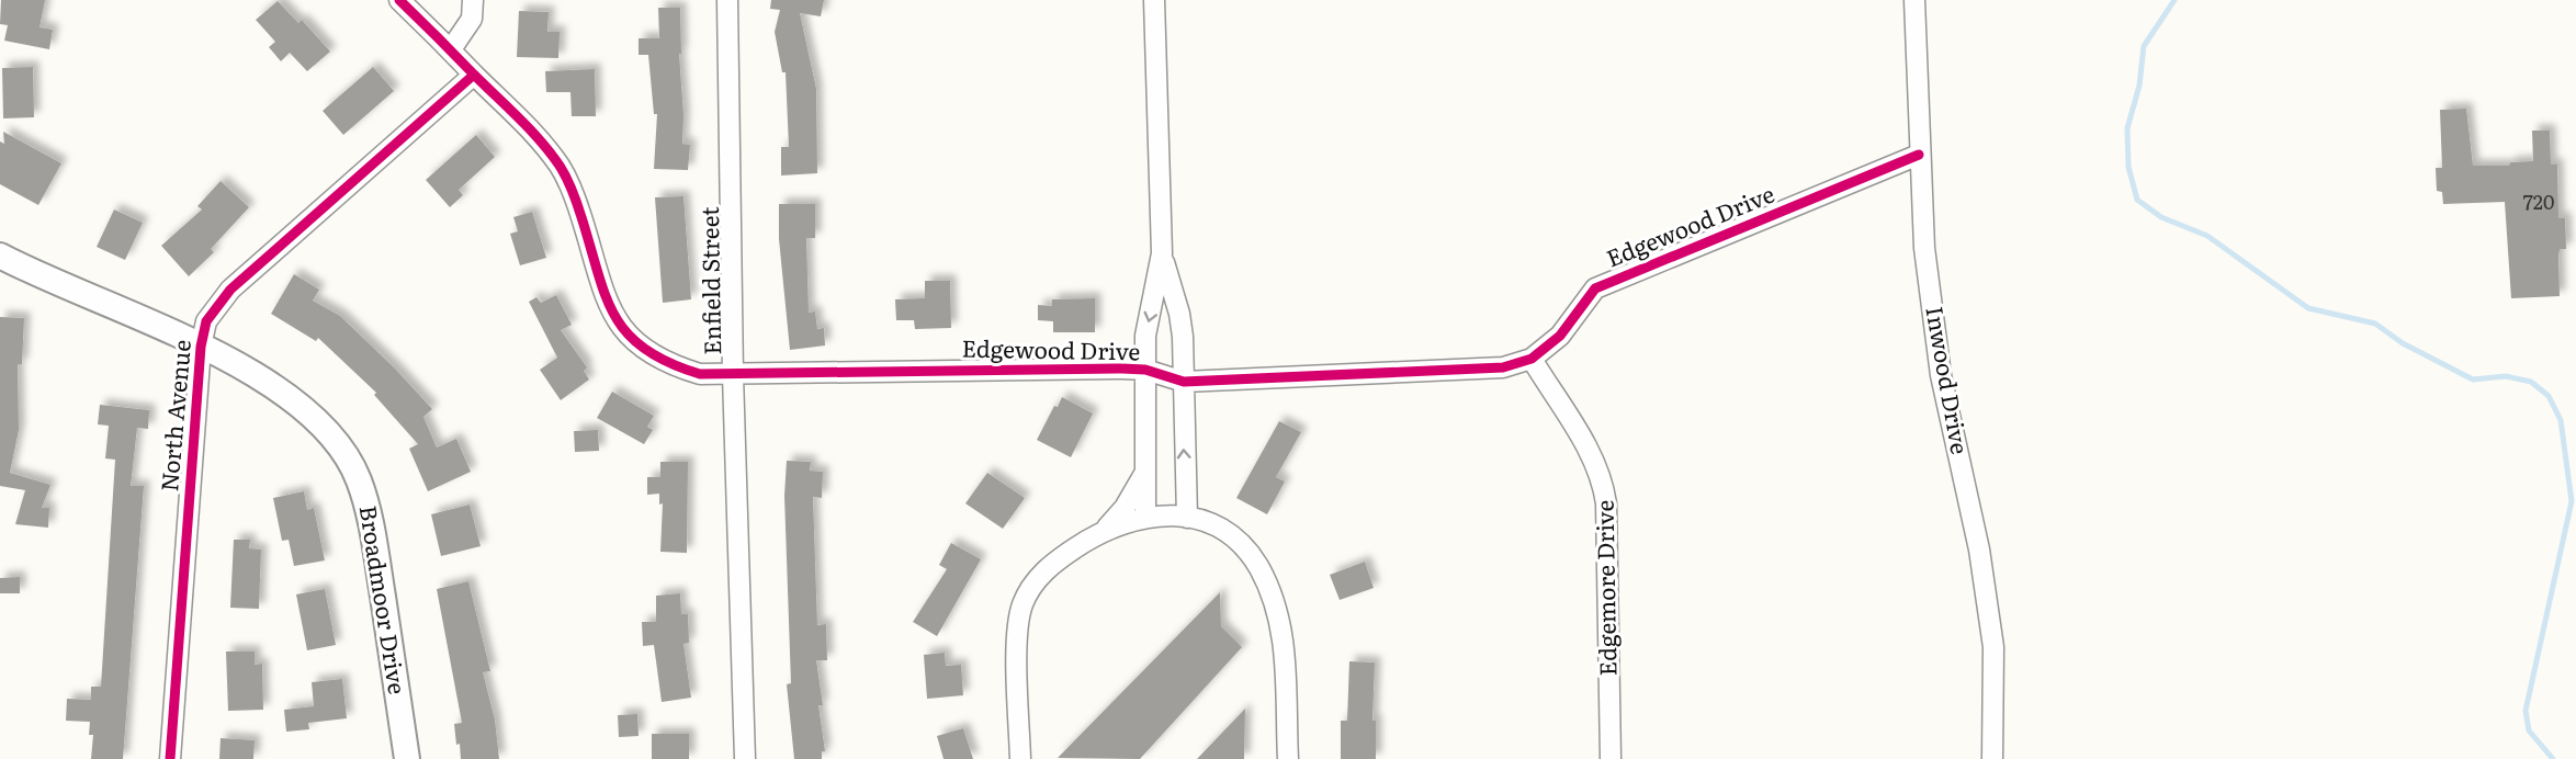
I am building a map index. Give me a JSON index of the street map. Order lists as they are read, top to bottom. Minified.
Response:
{"streets":{"street":["Edgewood Drive","Enfield Street","Inwood Drive","North Avenue","Edgemore Drive","Broadmoor Drive"]},"crossings":[["Edgewood Drive","Enfield Street"],["Edgewood Drive","Inwood Drive"],["Edgewood Drive","North Avenue"],["Edgewood Drive","Edgemore Drive"],["North Avenue","Broadmoor Drive"]],"house_numbers":["720"]}
